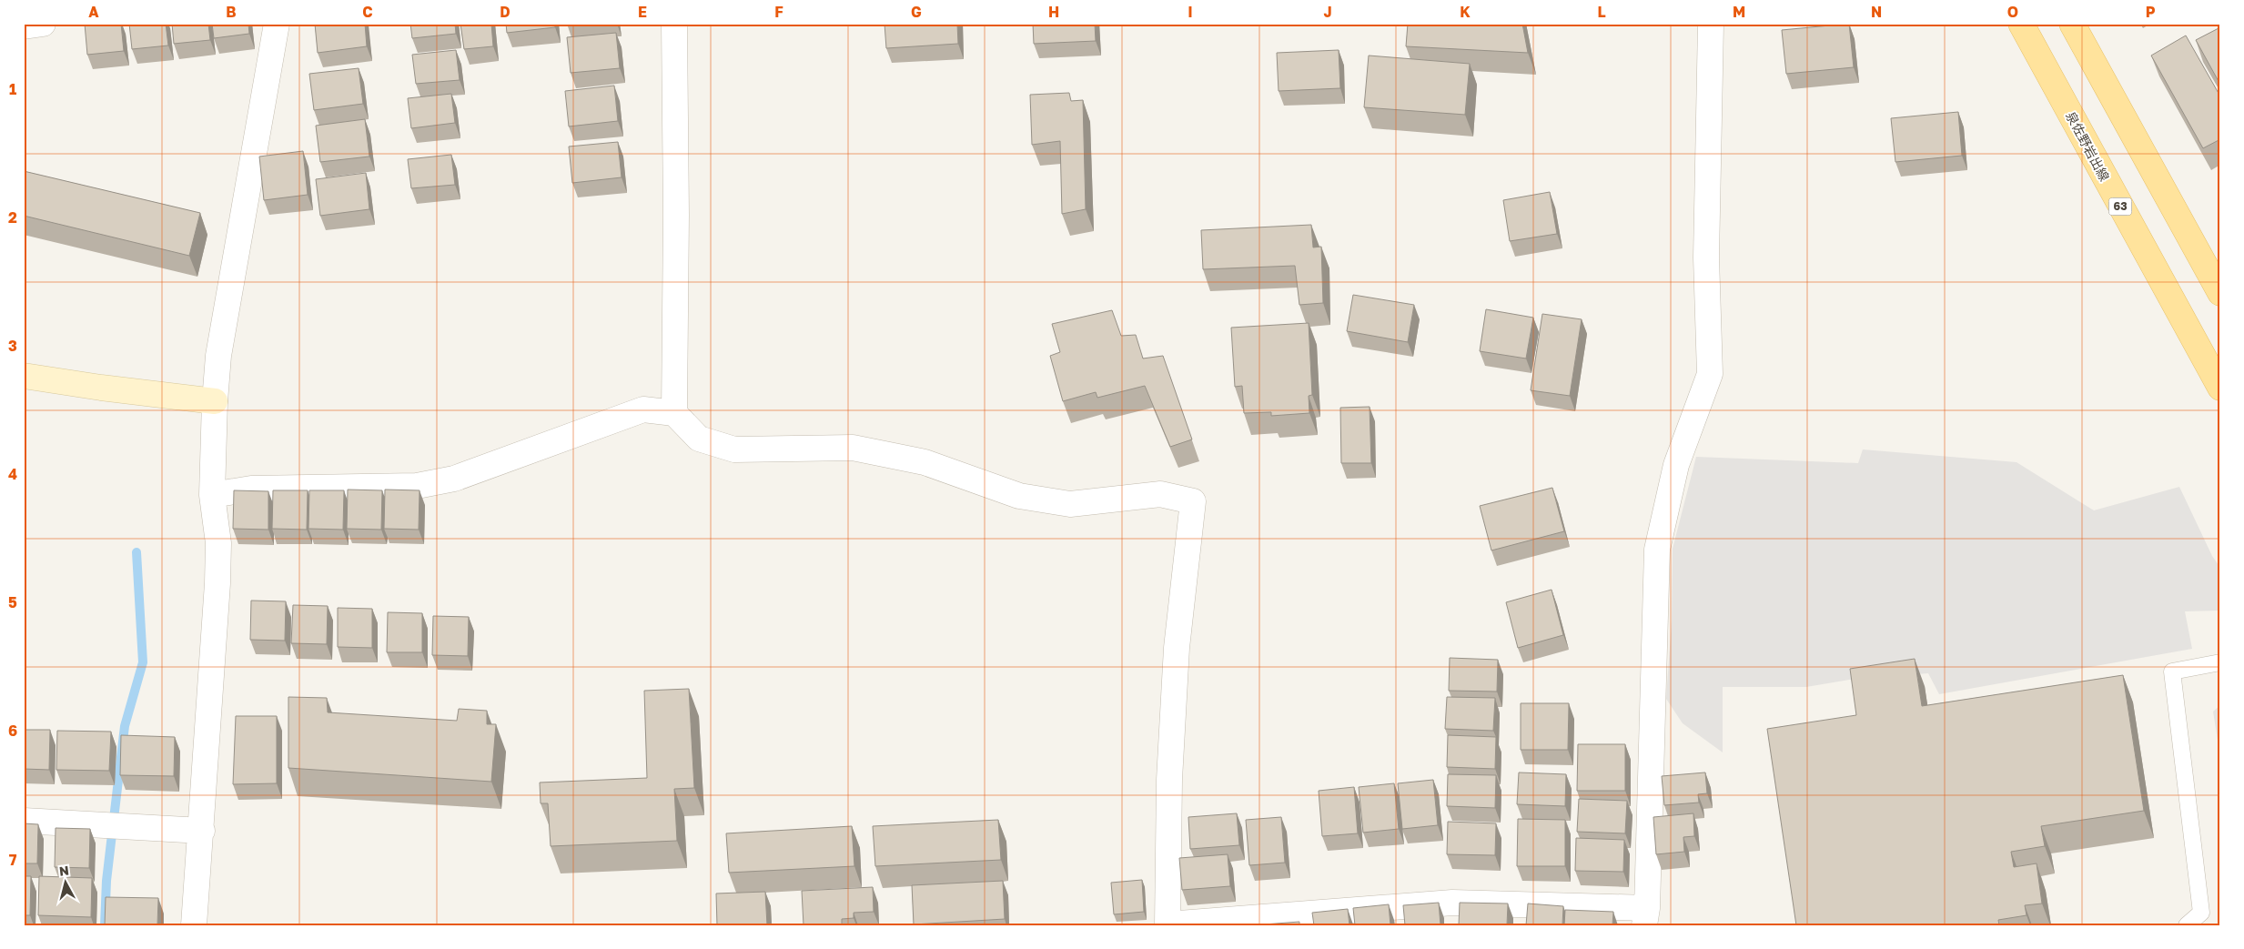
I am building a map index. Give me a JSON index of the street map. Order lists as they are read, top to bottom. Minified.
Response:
{"streets":{"main road":["泉佐野岩出線","63"]},"north":"top","grid":{"columns":["A","B","C","D","E","F","G","H","I","J","K","L","M","N","O","P"],"rows":["1","2","3","4","5","6","7"]}}
